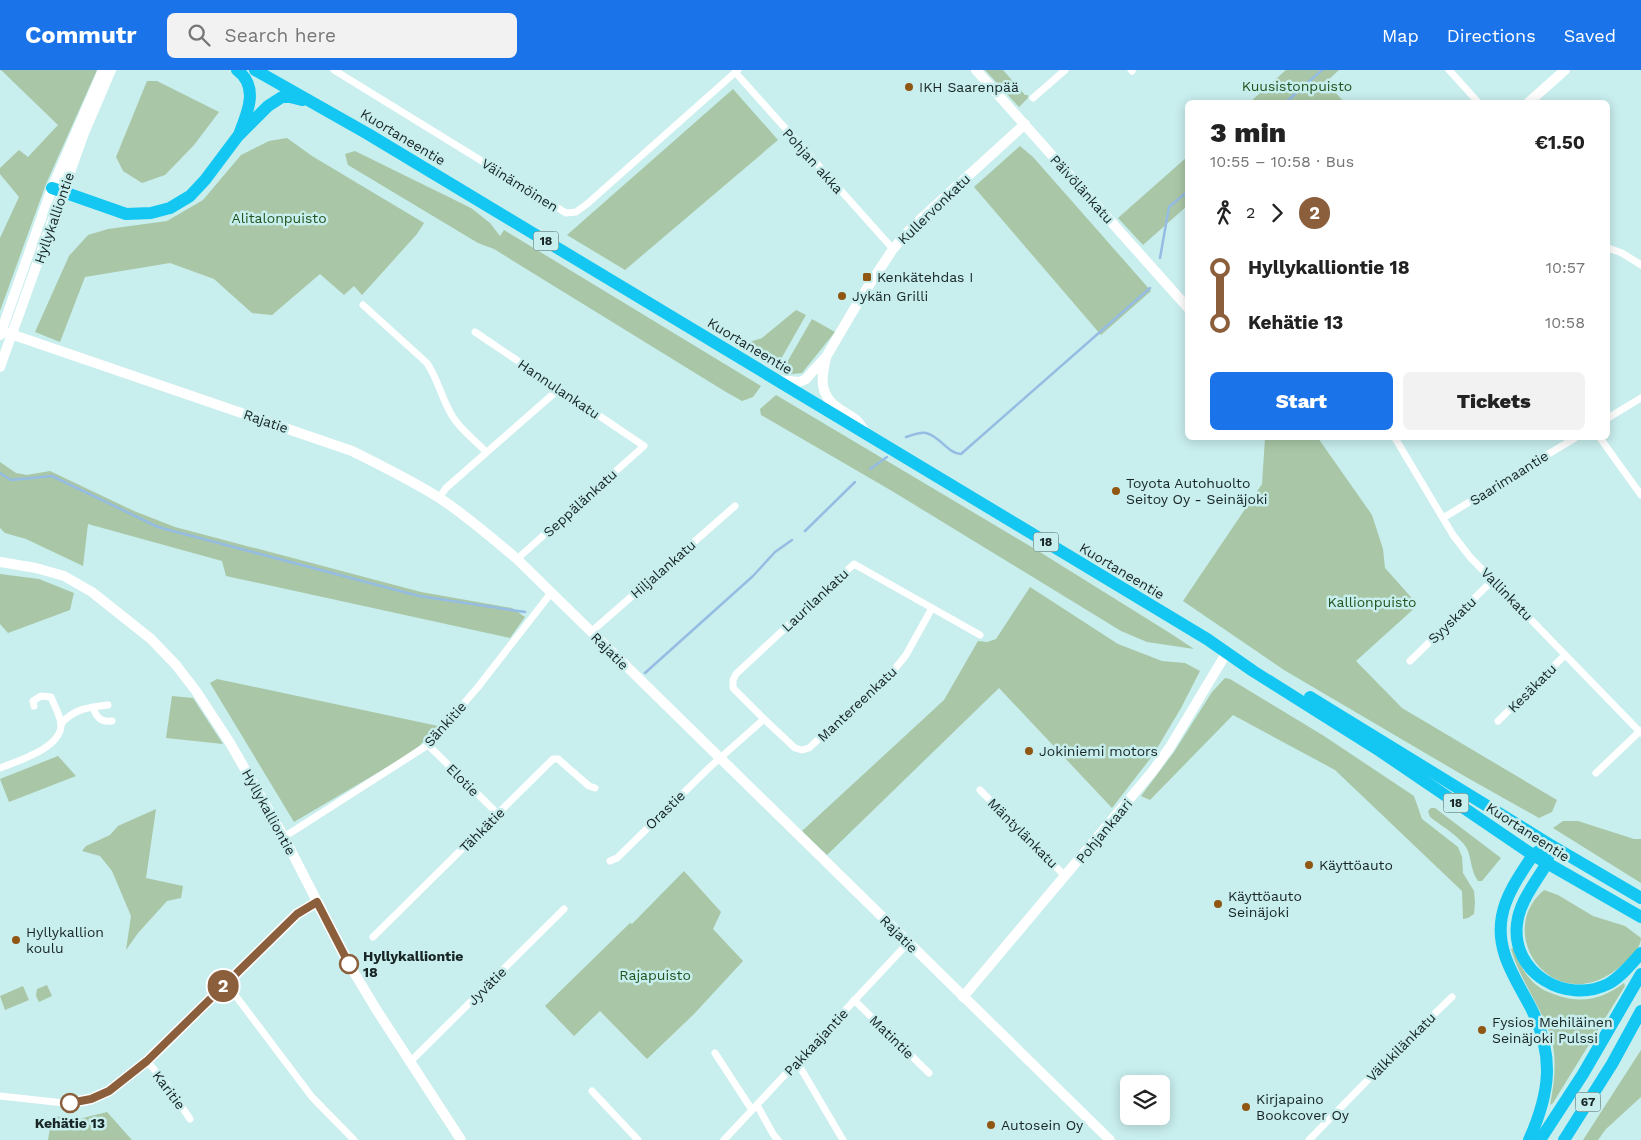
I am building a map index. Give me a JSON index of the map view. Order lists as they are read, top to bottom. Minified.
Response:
{"streets":{"highway":["Kuortaneentie","18","67"],"street":["Pohjan akka","Väinämöinen","Päivölänkatu","Kullervonkatu","Hyllykalliontie","Hannulankatu","Rajatie","Saarimaantie","Seppälänkatu","Hiljalankatu","Vallinkatu","Laurilankatu","Syyskatu","Kesäkatu","Mantereenkatu","Sänkitie","Elotie","Orastie","Tähkätie","Pohjankaari","Mäntylänkatu","Jyvätie","Matintie","Pakkaajantie","Välkkilänkatu","Karitie"]},"crossings":[["Kuortaneentie","Kullervonkatu"],["Kuortaneentie","Pohjankaari"],["Pohjan akka","Väinämöinen"],["Pohjan akka","Kullervonkatu"],["Päivölänkatu","Kullervonkatu"],["Hyllykalliontie","Rajatie"],["Hyllykalliontie","Sänkitie"],["Hyllykalliontie","Jyvätie"],["Hannulankatu","Seppälänkatu"],["Rajatie","Seppälänkatu"],["Rajatie","Hiljalankatu"],["Rajatie","Sänkitie"],["Rajatie","Orastie"],["Rajatie","Pohjankaari"],["Rajatie","Pakkaajantie"],["Saarimaantie","Vallinkatu"],["Vallinkatu","Syyskatu"],["Vallinkatu","Kesäkatu"],["Laurilankatu","Mantereenkatu"],["Sänkitie","Elotie"],["Elotie","Tähkätie"],["Pohjankaari","Mäntylänkatu"],["Matintie","Pakkaajantie"]],"parks":["Kuusistonpuisto","Alitalonpuisto","Kallionpuisto","Rajapuisto"],"places":{"other":["IKH Saarenpää","Jykän Grilli","Toyota Autohuolto Seitoy Oy - Seinäjoki","Jokiniemi motors","Käyttöauto","Käyttöauto Seinäjoki","Hyllykallion koulu","Hyllykalliontie 18","Fysios Mehiläinen Seinäjoki Pulssi","Kehätie 13","Kirjapaino Bookcover Oy","Autosein Oy"],"transit":["Kenkätehdas I"]},"lines":["bus line 2"],"page":{"header":"Commutr","search":"Search here","nav":["Map","Directions","Saved"],"on_map":"2","heading":["3 min","10:55 – 10:58 · Bus","€1.50"],"legs":["2","2"],"list":[{"name":"Hyllykalliontie 18","value":"10:57"},{"name":"Kehätie 13","value":"10:58"}],"buttons":["Start","Tickets"]}}
